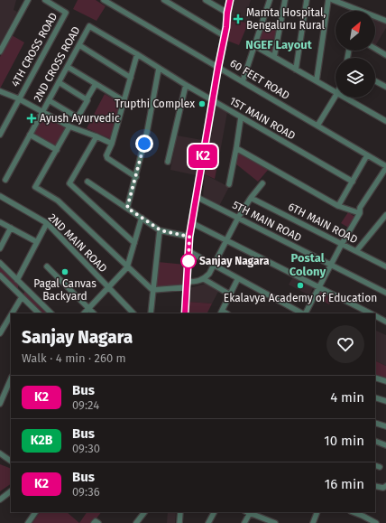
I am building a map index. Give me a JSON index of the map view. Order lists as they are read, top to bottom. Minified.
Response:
{"streets":{"street":["4TH CROSS ROAD","2ND CROSS ROAD","60 FEET ROAD","1ST MAIN ROAD","5TH MAIN ROAD","6TH MAIN ROAD","2ND MAIN ROAD"]},"crossings":[["2ND CROSS ROAD","1ST MAIN ROAD"]],"districts":["NGEF Layout","Postal Colony"],"places":{"health":["Mamta Hospital, Bengaluru Rural","Ayush Ayurvedic"],"other":["Trupthi Complex","Sanjay Nagara","Pagal Canvas Backyard","Ekalavya Academy of Education"]},"lines":["bus line K2"],"north":"top right","page":{"on_map":"K2","heading":["Sanjay Nagara","Walk · 4 min · 260 m"],"list":[{"mark":"K2","name":"Bus","note":"09:24","value":"4 min"},{"mark":"K2B","name":"Bus","note":"09:30","value":"10 min"},{"mark":"K2","name":"Bus","note":"09:36","value":"16 min"}]}}
